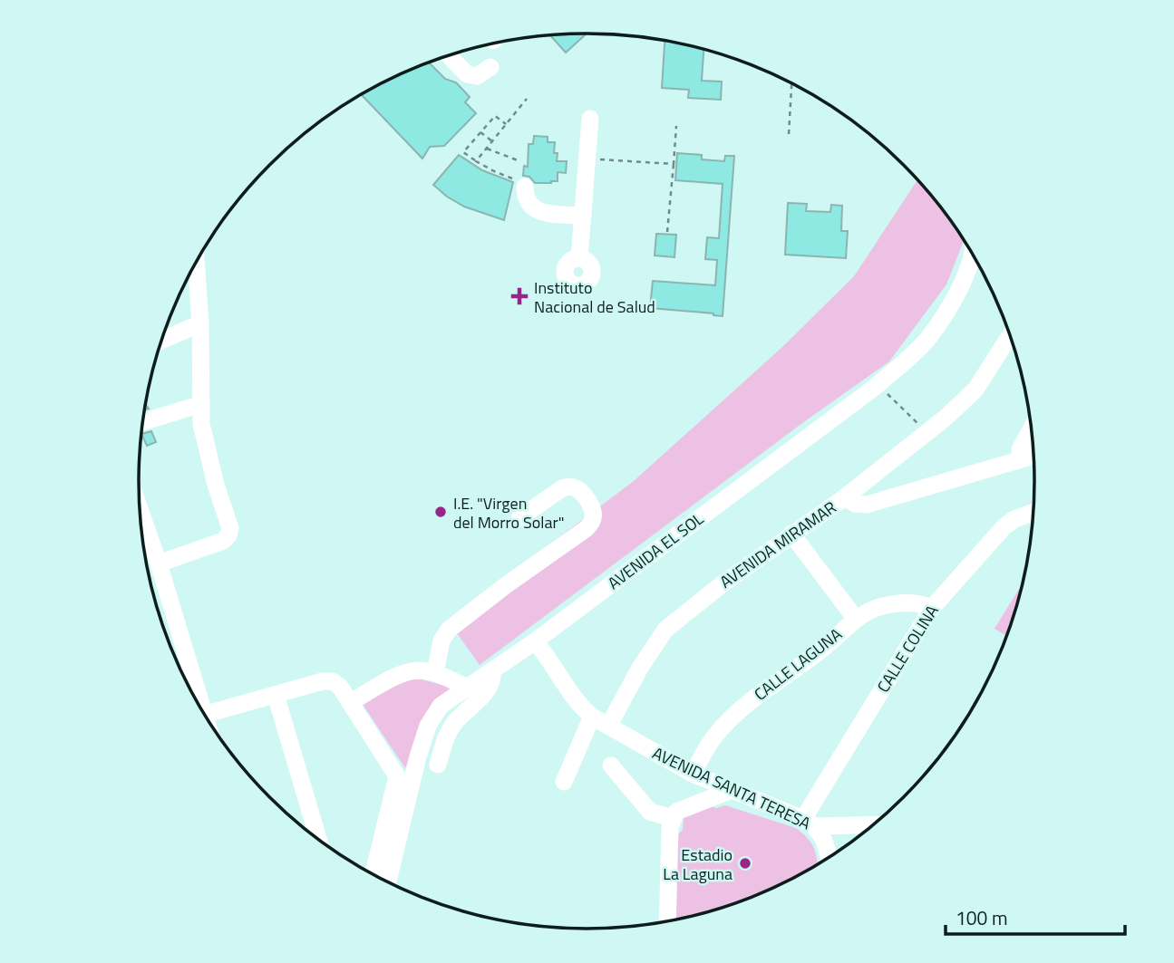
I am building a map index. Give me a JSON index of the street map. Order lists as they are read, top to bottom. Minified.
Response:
{"streets":{"street":["AVENIDA MIRAMAR","AVENIDA EL SOL","CALLE COLINA","CALLE LAGUNA","AVENIDA SANTA TERESA"]},"crossings":[["AVENIDA MIRAMAR","AVENIDA SANTA TERESA"],["AVENIDA EL SOL","AVENIDA SANTA TERESA"],["CALLE COLINA","CALLE LAGUNA"],["CALLE COLINA","AVENIDA SANTA TERESA"],["CALLE LAGUNA","AVENIDA SANTA TERESA"]],"places":{"health":["Instituto Nacional de Salud"],"other":["I.E. \"Virgen del Morro Solar\"","Estadio La Laguna"]},"scale_bar":"100 m"}
